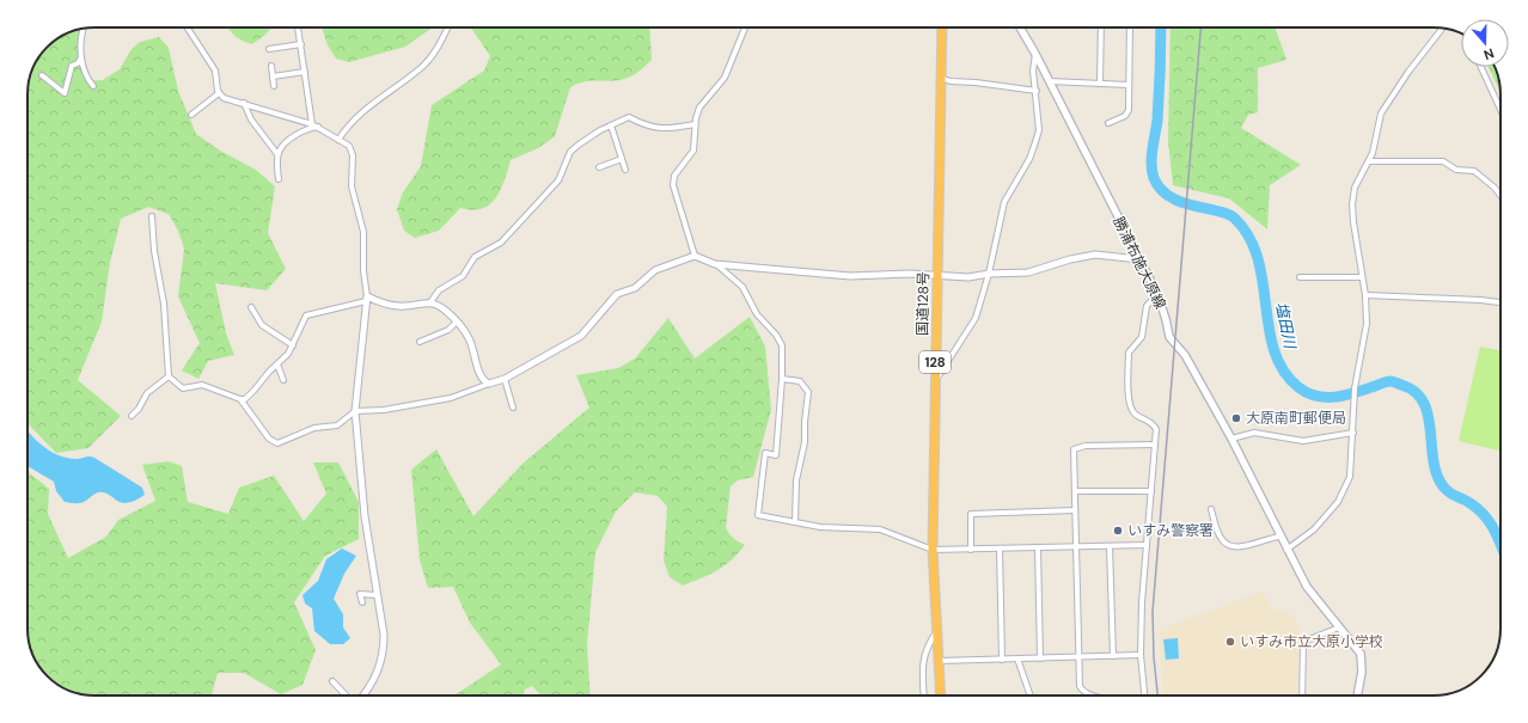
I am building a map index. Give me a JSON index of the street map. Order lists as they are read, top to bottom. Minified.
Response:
{"streets":{"highway":["国道128号","128"],"main road":["勝浦布施大原線"]},"water":["塩田川"],"places":["大原南町郵便局","いすみ警察署","いすみ市立大原小学校"],"north":"bottom"}
